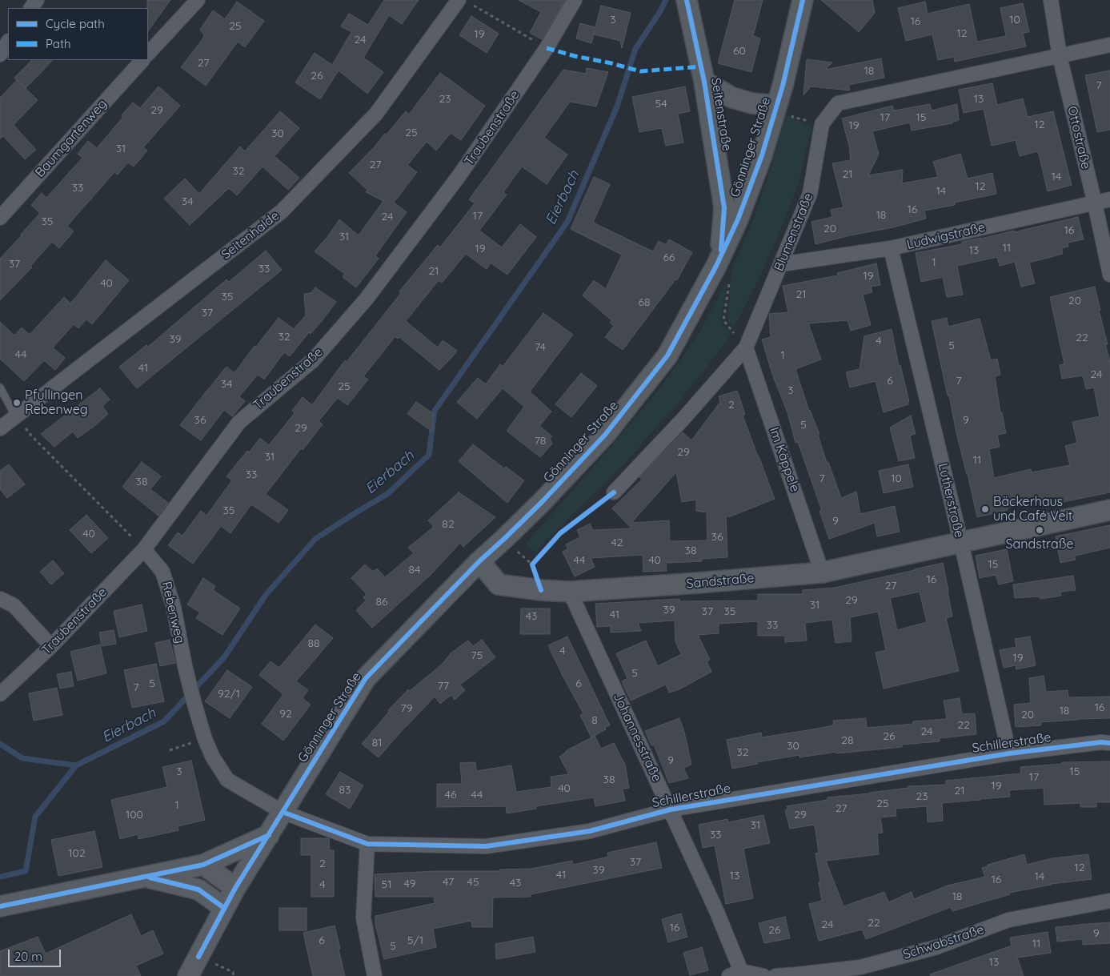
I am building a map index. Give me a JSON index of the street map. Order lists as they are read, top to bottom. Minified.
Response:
{"streets":{"main road":["Seitenstraße","Gönninger Straße","Sandstraße"],"street":["Traubenstraße","Ottostraße","Baumgartenweg","Blumenstraße","Seitenhalde","Ludwigstraße","Im Käppele","Lutherstraße","Rebenweg","Johannesstraße","Schillerstraße","Schwabstraße"]},"crossings":[["Seitenstraße","Gönninger Straße"],["Traubenstraße","Rebenweg"],["Ottostraße","Blumenstraße"],["Ottostraße","Ludwigstraße"],["Gönninger Straße","Sandstraße"],["Gönninger Straße","Rebenweg"],["Gönninger Straße","Schillerstraße"],["Blumenstraße","Ludwigstraße"],["Blumenstraße","Im Käppele"],["Ludwigstraße","Lutherstraße"],["Im Käppele","Sandstraße"],["Lutherstraße","Sandstraße"],["Lutherstraße","Schillerstraße"],["Sandstraße","Johannesstraße"],["Rebenweg","Schillerstraße"],["Johannesstraße","Schillerstraße"]],"water":["Eierbach"],"places":["Pfullingen Rebenweg","Bäckerhaus und Café Veit","Sandstraße"],"house_numbers":["3","10","16","25","12","19","24","60","27","18","26","7","23","13","54","29","17","15","12","19","25","30","31","27","32","21","14","12","33","14","34","16","18","17","24","35","20","16","31","11","19","13","66","1","37","33","21","19","40","21","35","20","68","37","32","22","39","4","5","74","44","1","41","24","6","7","34","25","3","2","36","9","5","29","78","29","31","11","33","7","10","38","35","9","82","40","36","42","38","44","40","15","84","16","27","29","86","31","39","37","35","41","43","33","88","4","75","19","5","5","6","77","7","92/1","16","79","18","92","20","8","22","24","26","28","81","30","32","9","3","15","17","38","19","40","83","21","46","44","23","25","1","27","100","29","31","33","102","37","2","12","39","41","13","14","16","47","45","43","49","4","51","18","22","24","16","26","9","6","5/1","11","5","13"],"legend":["Cycle path","Path"],"scale_bar":"20 m"}
